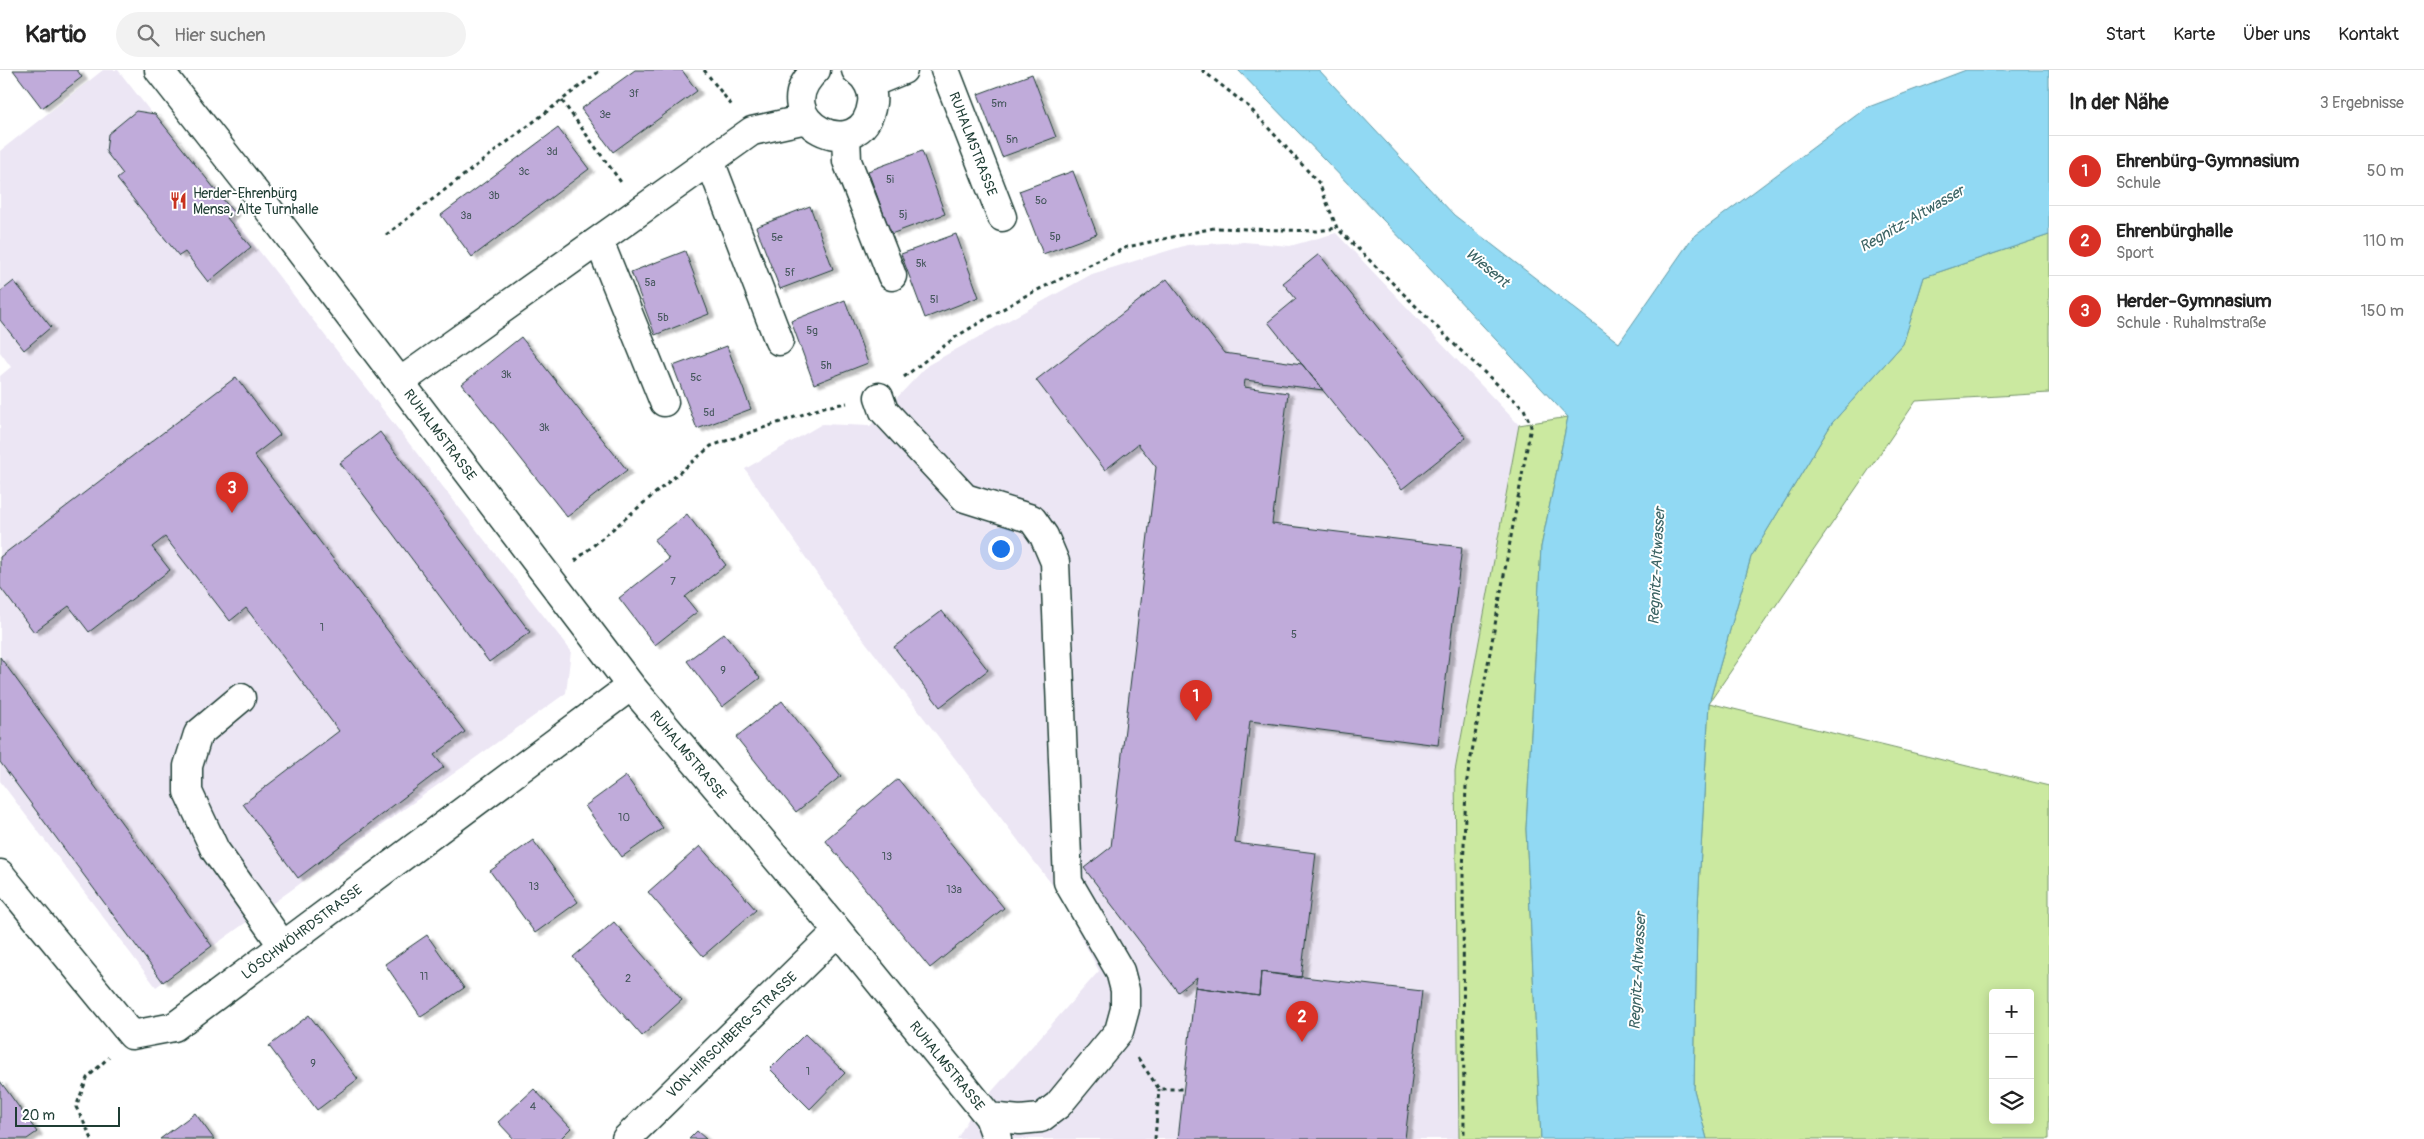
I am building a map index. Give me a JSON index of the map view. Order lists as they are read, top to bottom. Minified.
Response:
{"streets":{"street":["RUHALMSTRASSE","LÖSCHWÖHRDSTRASSE","VON-HIRSCHBERG-STRASSE"]},"crossings":[["RUHALMSTRASSE","LÖSCHWÖHRDSTRASSE"],["RUHALMSTRASSE","VON-HIRSCHBERG-STRASSE"]],"water":["Regnitz-Altwasser","Wiesent"],"places":{"restaurant":["Herder-Ehrenbürg Mensa, Alte Turnhalle"]},"house_numbers":["3f","5m","3e","5n","3d","3c","5i","3b","5o","5j","3a","5p","5e","5k","5f","5a","5l","5b","5g","5h","3k","5c","5d","3k","7","1","5","9","10","13","13","13a","11","2","9","1","4"],"scale_bar":"20 m","page":{"header":"Kartio","search":"Hier suchen","nav":["Start","Karte","Über uns","Kontakt"],"heading":["In der Nähe","3 Ergebnisse"],"list":[{"mark":"1","name":"Ehrenbürg-Gymnasium","note":"Schule","value":"50 m"},{"mark":"2","name":"Ehrenbürghalle","note":"Sport","value":"110 m"},{"mark":"3","name":"Herder-Gymnasium","note":"Schule · Ruhalmstraße","value":"150 m"}],"pins":["3","1","2"],"map_buttons":["+","−"],"scale":"20 m"}}
